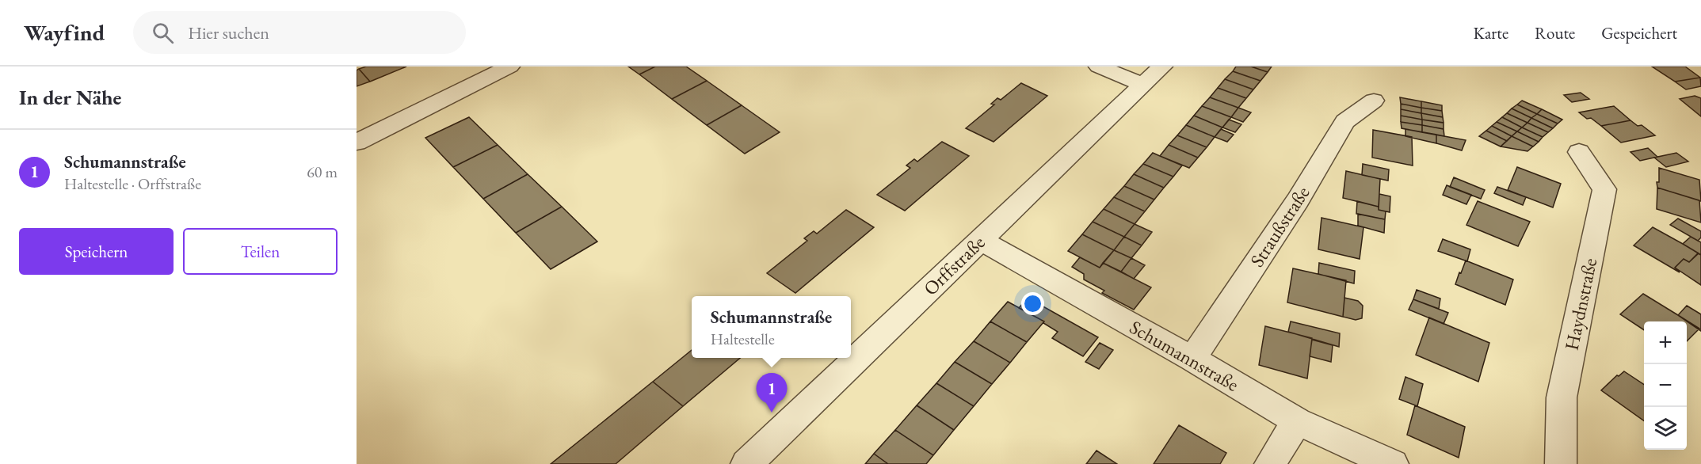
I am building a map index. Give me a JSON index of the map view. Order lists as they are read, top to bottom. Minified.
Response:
{"streets":{"street":["Straußstraße","Orffstraße","Haydnstraße","Schumannstraße"]},"crossings":[["Straußstraße","Schumannstraße"],["Orffstraße","Schumannstraße"]],"page":{"header":"Wayfind","search":"Hier suchen","nav":["Karte","Route","Gespeichert"],"heading":"In der Nähe","list":[{"mark":"1","name":"Schumannstraße","note":"Haltestelle · Orffstraße","value":"60 m"}],"buttons":["Speichern","Teilen"],"popup":["Schumannstraße","Haltestelle"],"map_buttons":["+","−"],"pins":"1"}}
